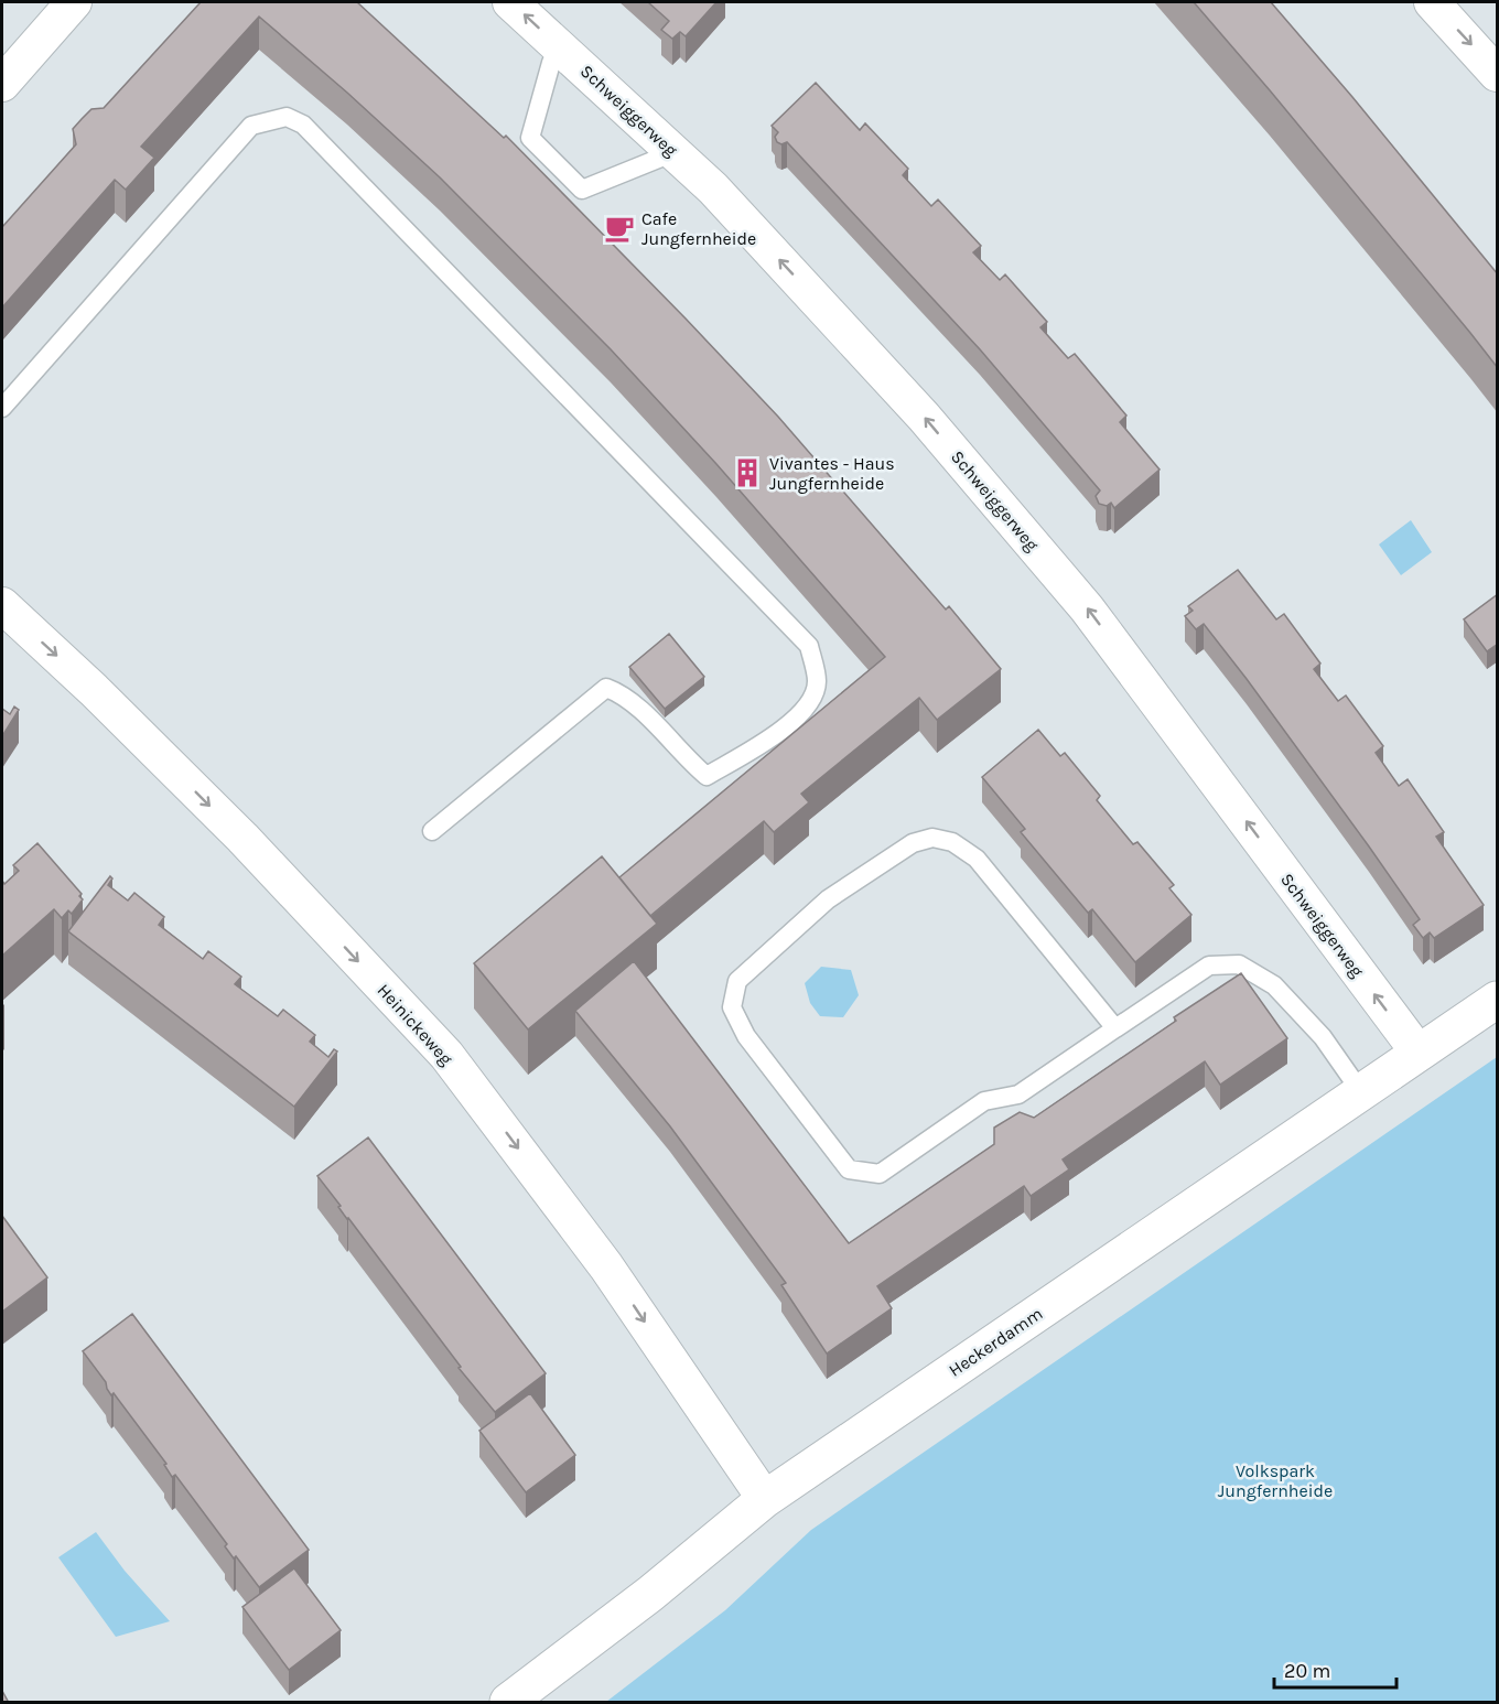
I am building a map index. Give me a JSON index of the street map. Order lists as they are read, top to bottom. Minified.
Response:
{"streets":{"street":["Schweiggerweg","Heinickeweg","Heckerdamm"]},"crossings":[["Schweiggerweg","Heckerdamm"],["Heinickeweg","Heckerdamm"]],"one_way":["Schweiggerweg","Heinickeweg"],"parks":["Volkspark Jungfernheide"],"places":{"cafe":["Cafe Jungfernheide"],"building":["Vivantes - Haus Jungfernheide"]},"scale_bar":"20 m"}
